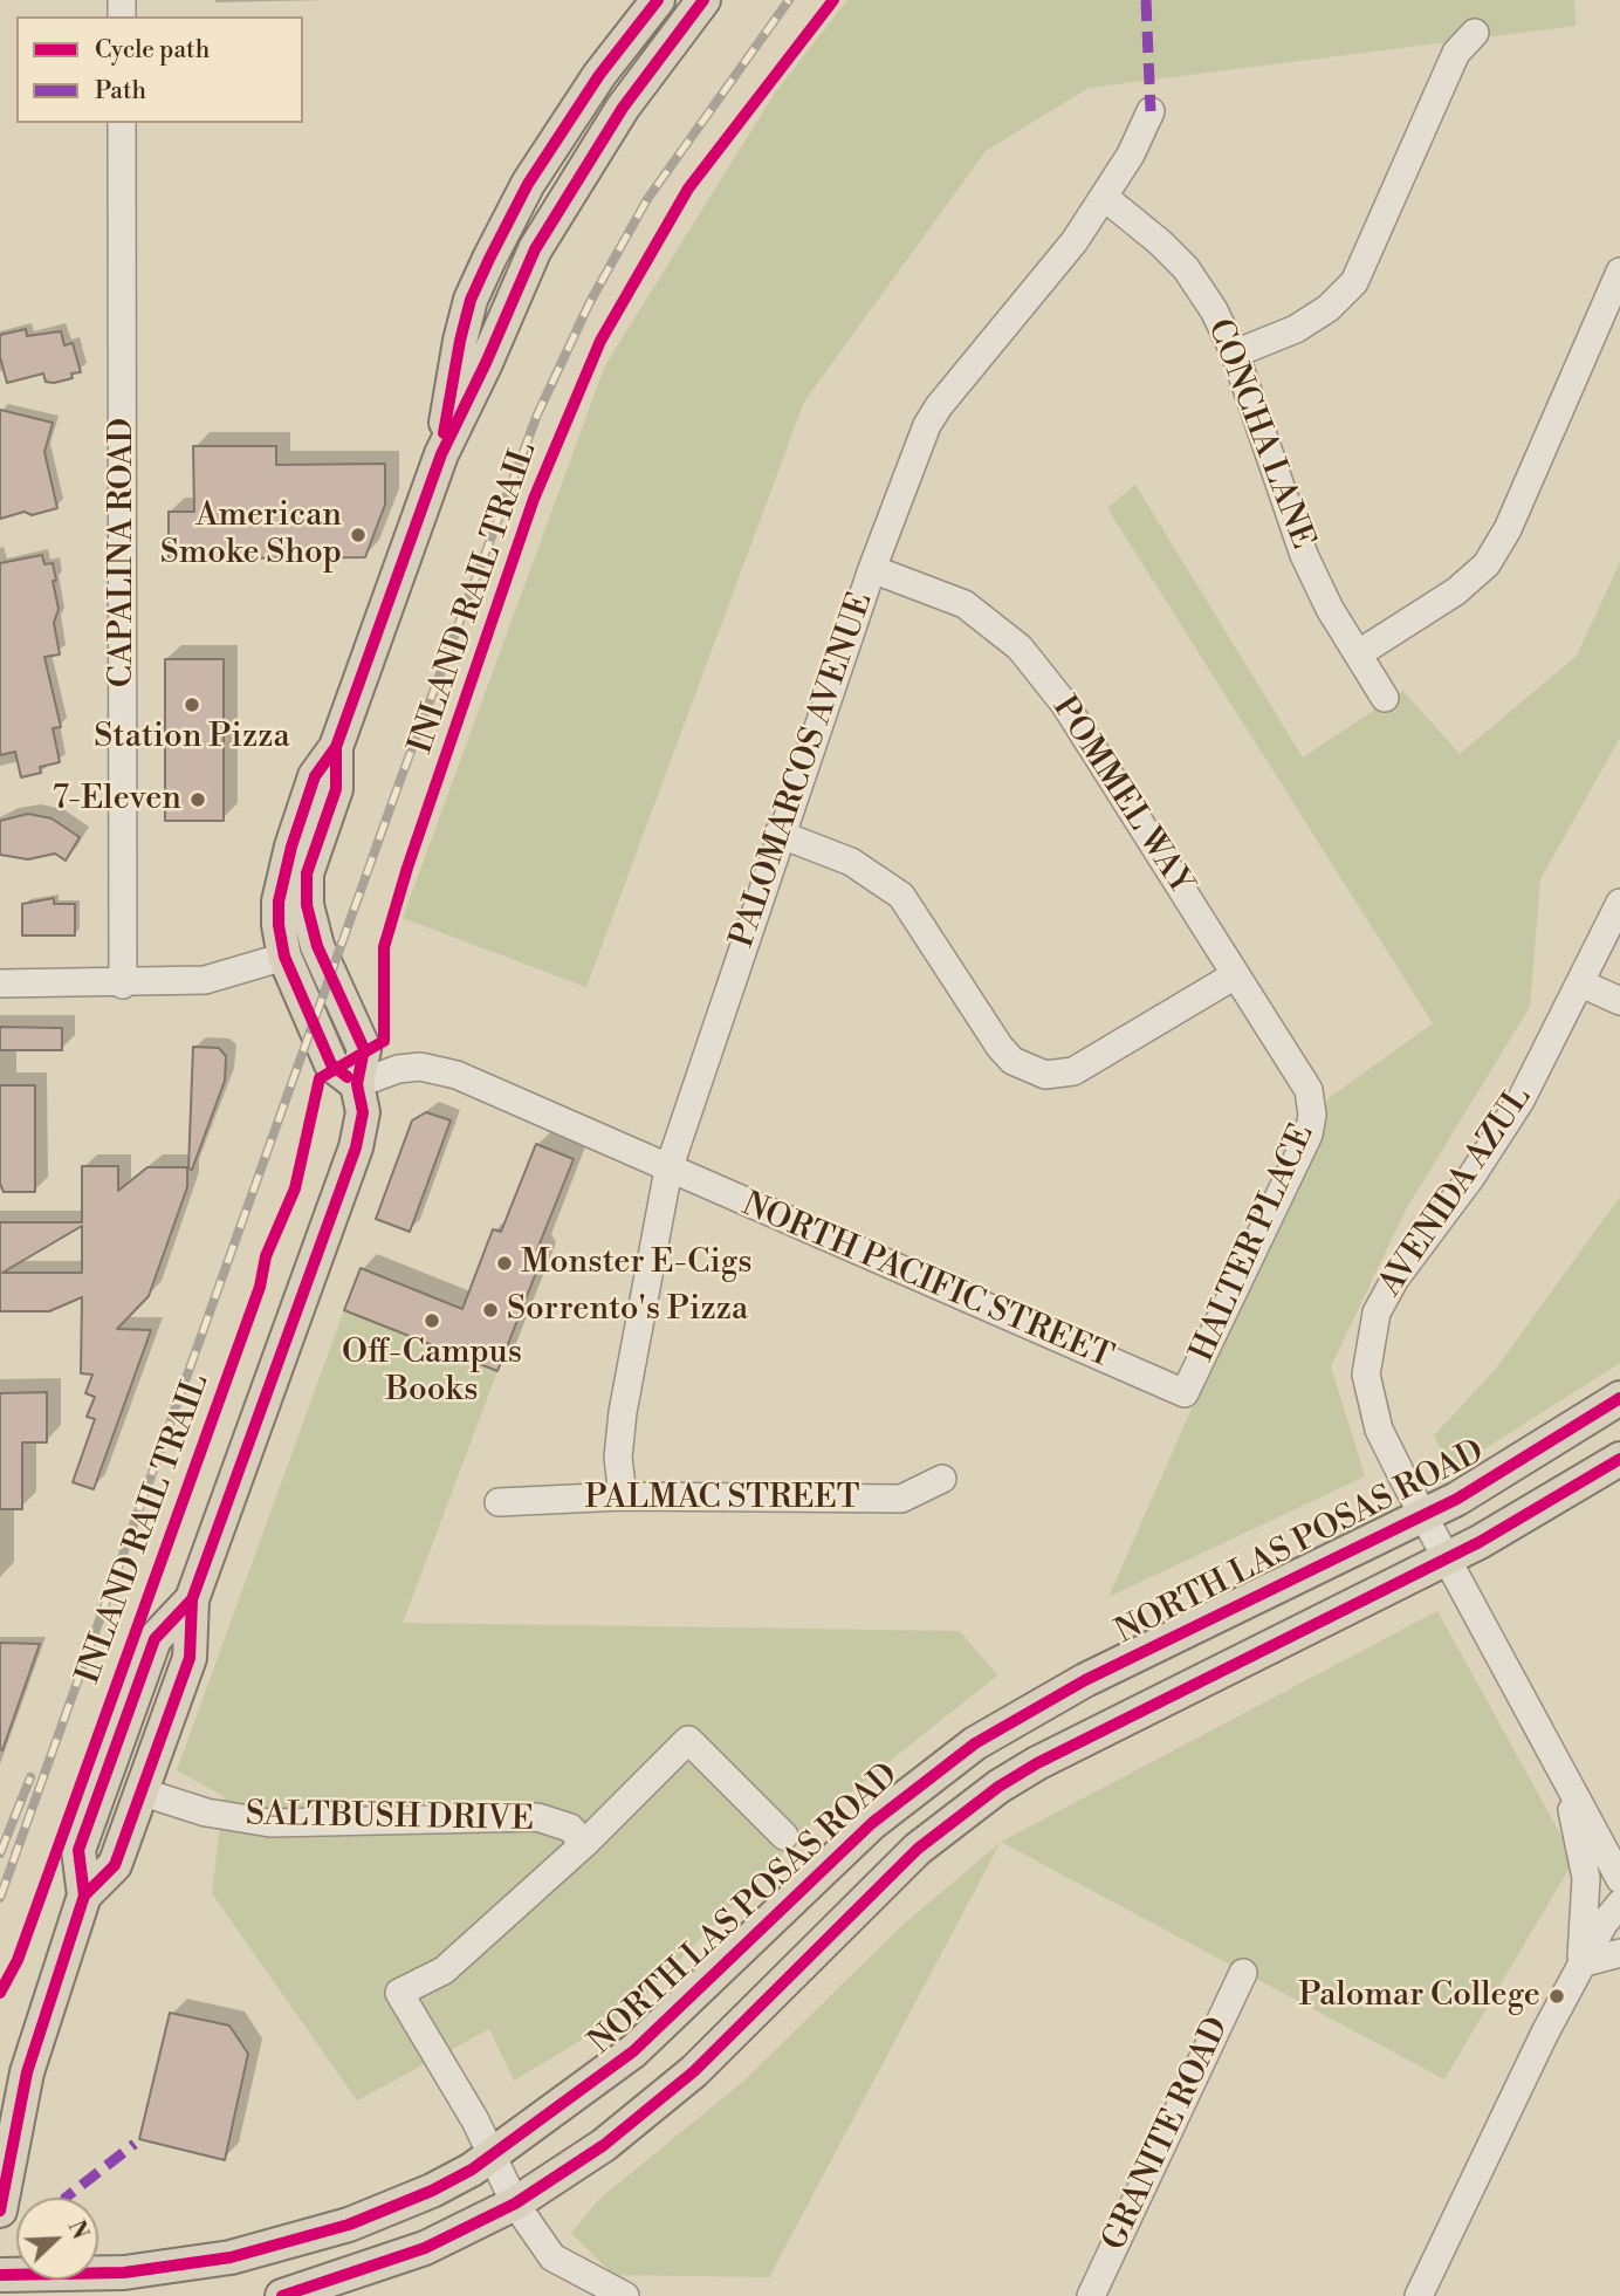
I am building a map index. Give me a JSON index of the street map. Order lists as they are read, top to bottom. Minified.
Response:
{"streets":{"main road":["NORTH LAS POSAS ROAD"],"street":["CONCHA LANE","CAPALINA ROAD","PALOMARCOS AVENUE","POMMEL WAY","AVENIDA AZUL","HALTER PLACE","NORTH PACIFIC STREET","PALMAC STREET","SALTBUSH DRIVE","GRANITE ROAD"],"cycle path":["INLAND RAIL TRAIL"]},"crossings":[["CONCHA LANE","PALOMARCOS AVENUE"],["PALOMARCOS AVENUE","POMMEL WAY"],["PALOMARCOS AVENUE","NORTH PACIFIC STREET"],["PALOMARCOS AVENUE","PALMAC STREET"],["POMMEL WAY","HALTER PLACE"],["AVENIDA AZUL","NORTH LAS POSAS ROAD"],["HALTER PLACE","NORTH PACIFIC STREET"]],"places":["American Smoke Shop","Station Pizza","7-Eleven","Monster E-Cigs","Sorrento's Pizza","Off-Campus Books","Palomar College"],"legend":["Cycle path","Path"],"north":"top right"}
